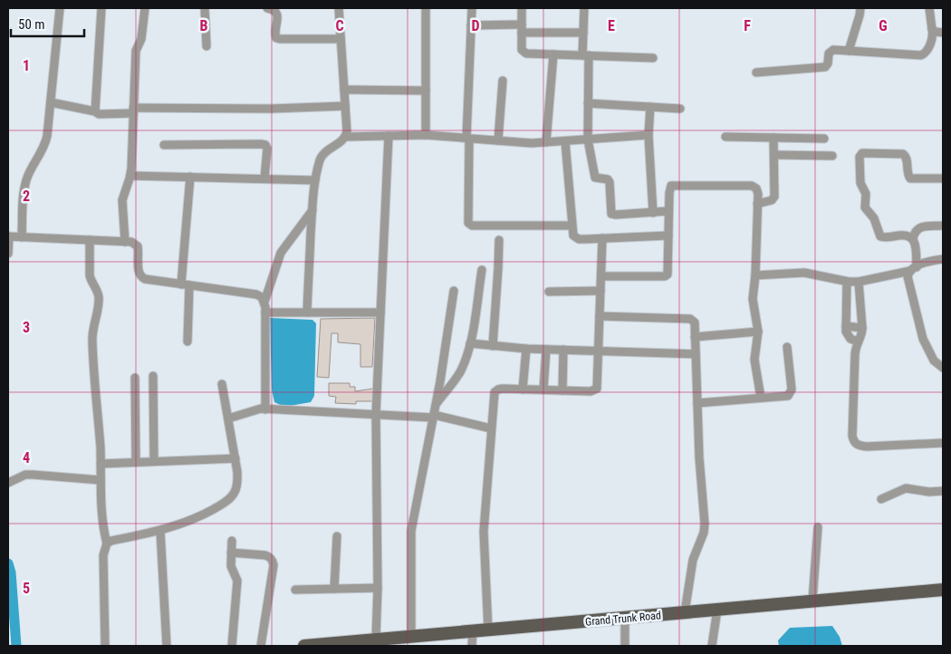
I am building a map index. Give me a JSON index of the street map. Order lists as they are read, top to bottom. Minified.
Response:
{"streets":{"main road":["Grand Trunk Road"]},"scale_bar":"50 m","grid":{"columns":["B","C","D","E","F","G"],"rows":["1","2","3","4","5"]}}
